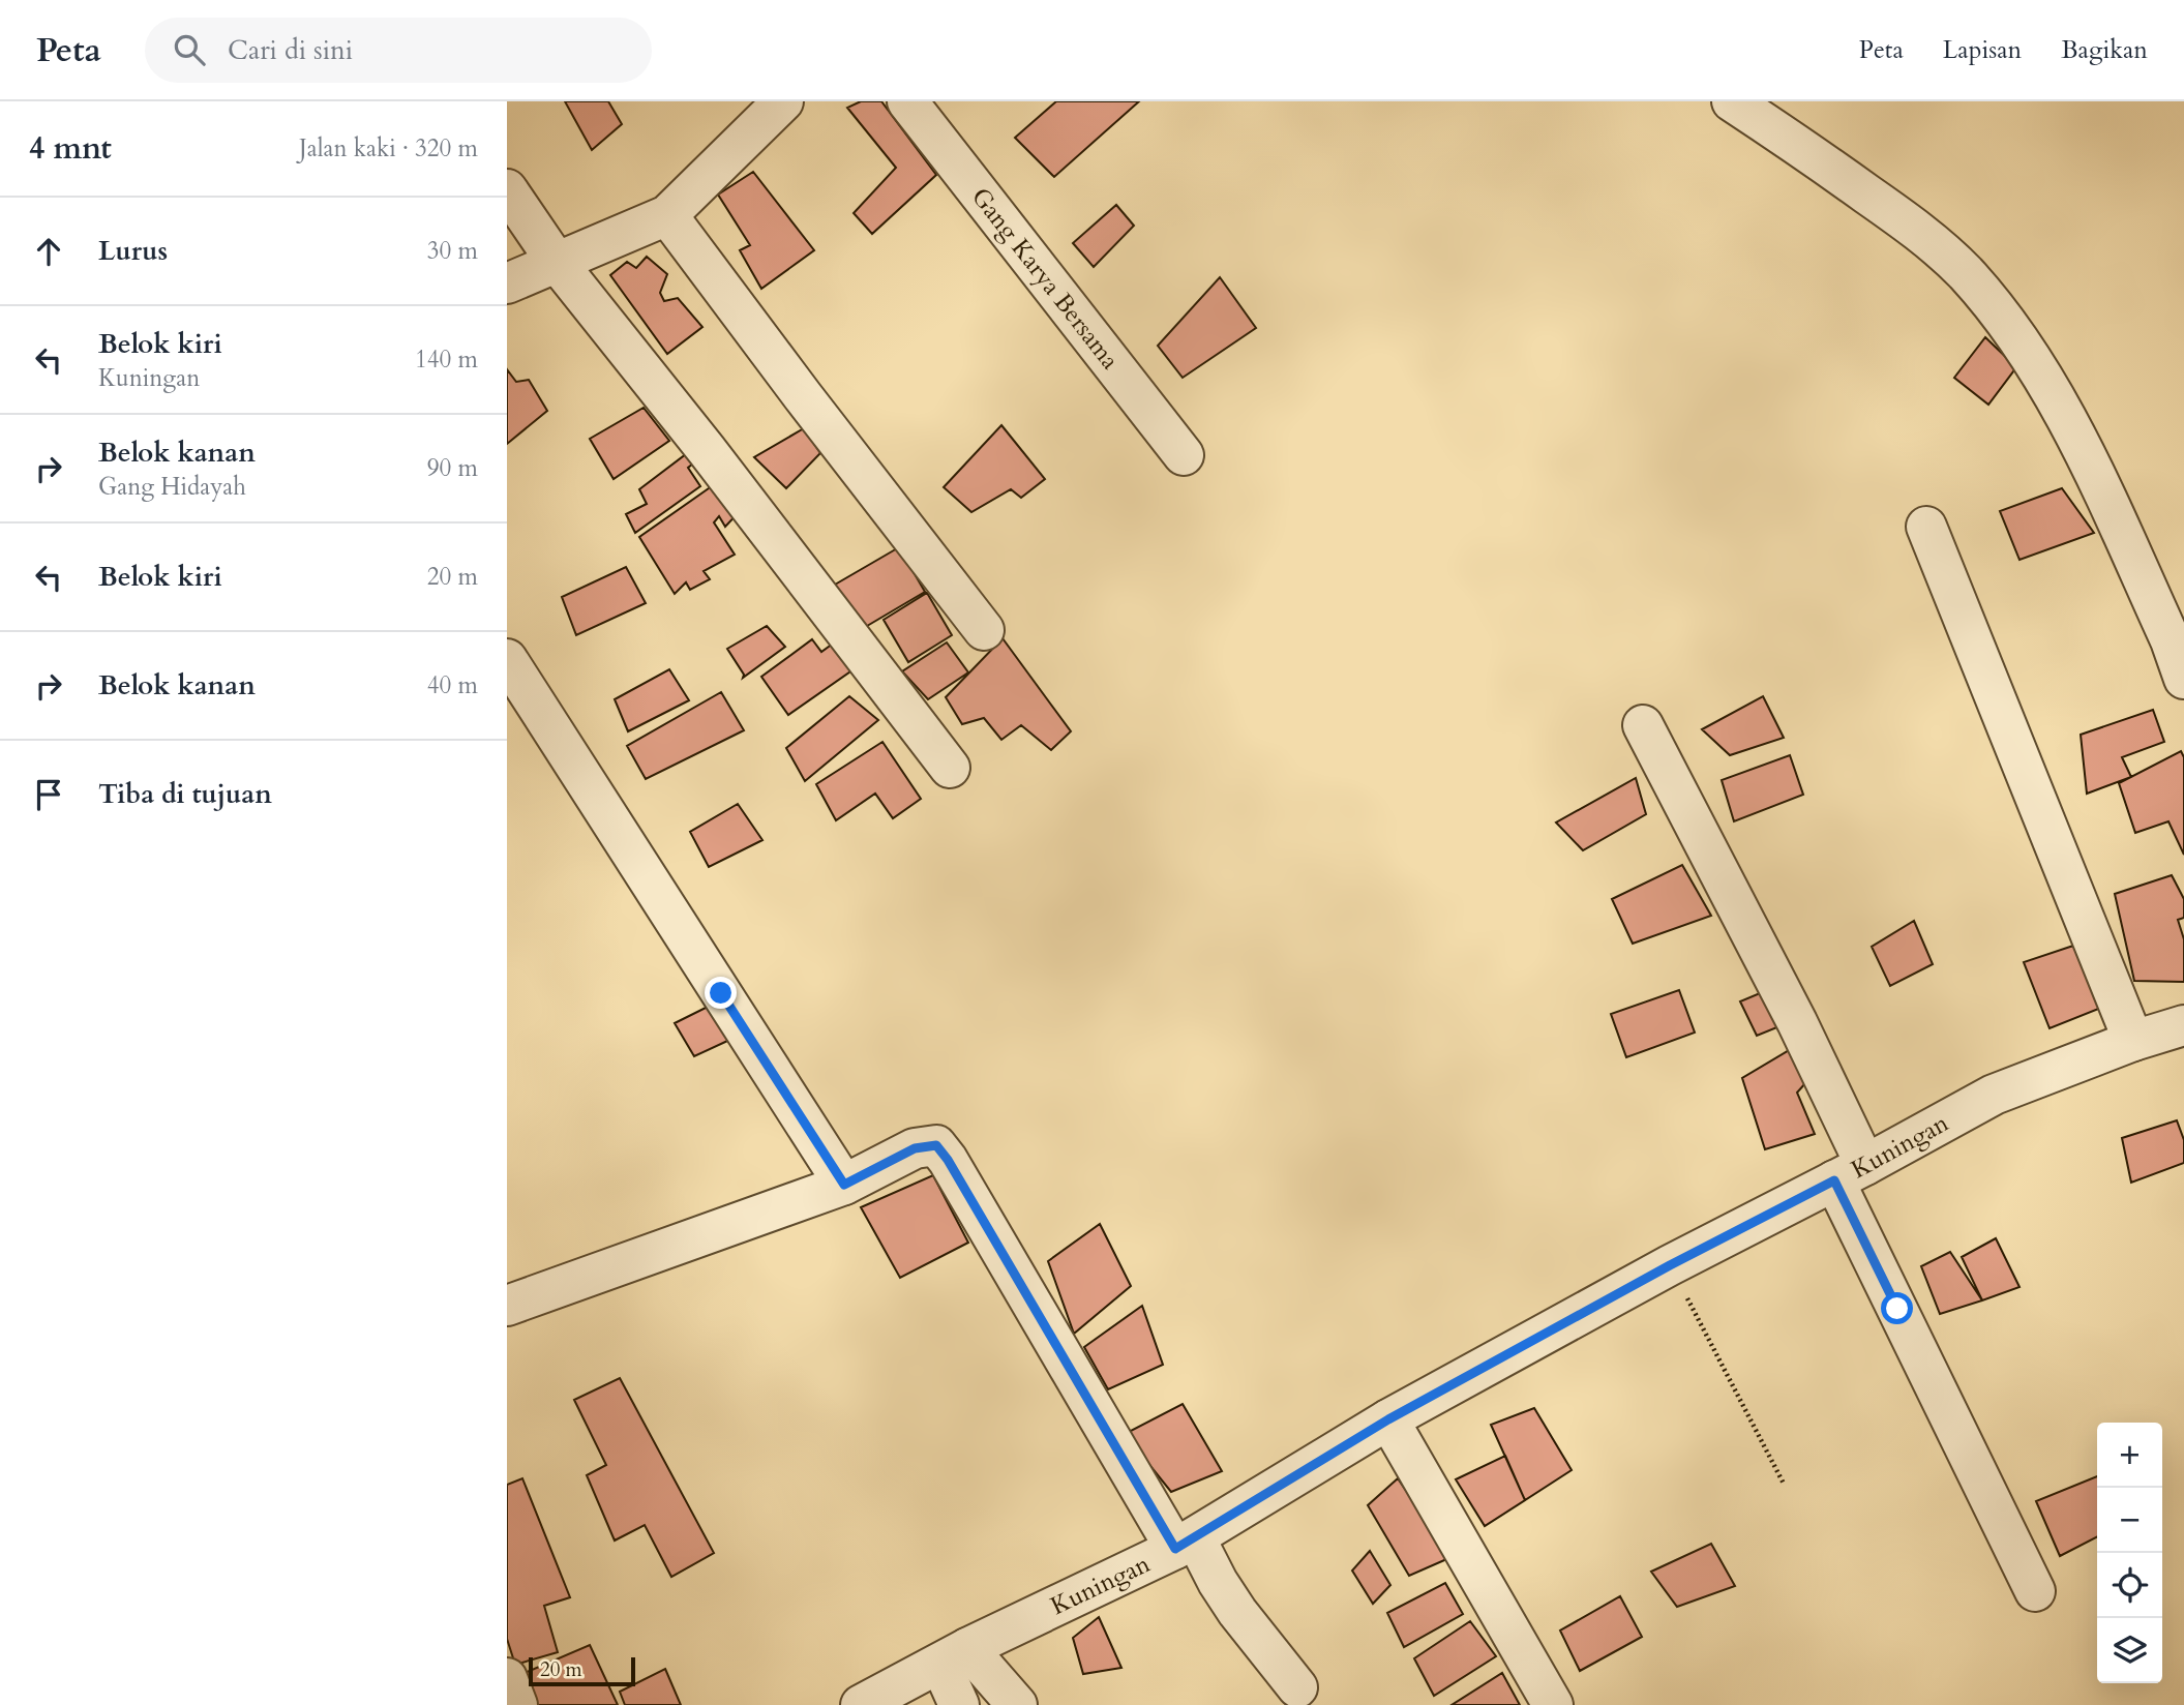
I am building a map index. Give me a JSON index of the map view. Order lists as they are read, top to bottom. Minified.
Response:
{"streets":{"street":["Gang Karya Bersama","Kuningan"]},"scale_bar":"20 m","page":{"header":"Peta","search":"Cari di sini","nav":["Peta","Lapisan","Bagikan"],"heading":["4 mnt","Jalan kaki · 320 m"],"list":[["Lurus","30 m"],["Belok kiri","Kuningan","140 m"],["Belok kanan","Gang Hidayah","90 m"],["Belok kiri","20 m"],["Belok kanan","40 m"],"Tiba di tujuan"],"map_buttons":["+","−"],"scale":"20 m"}}
